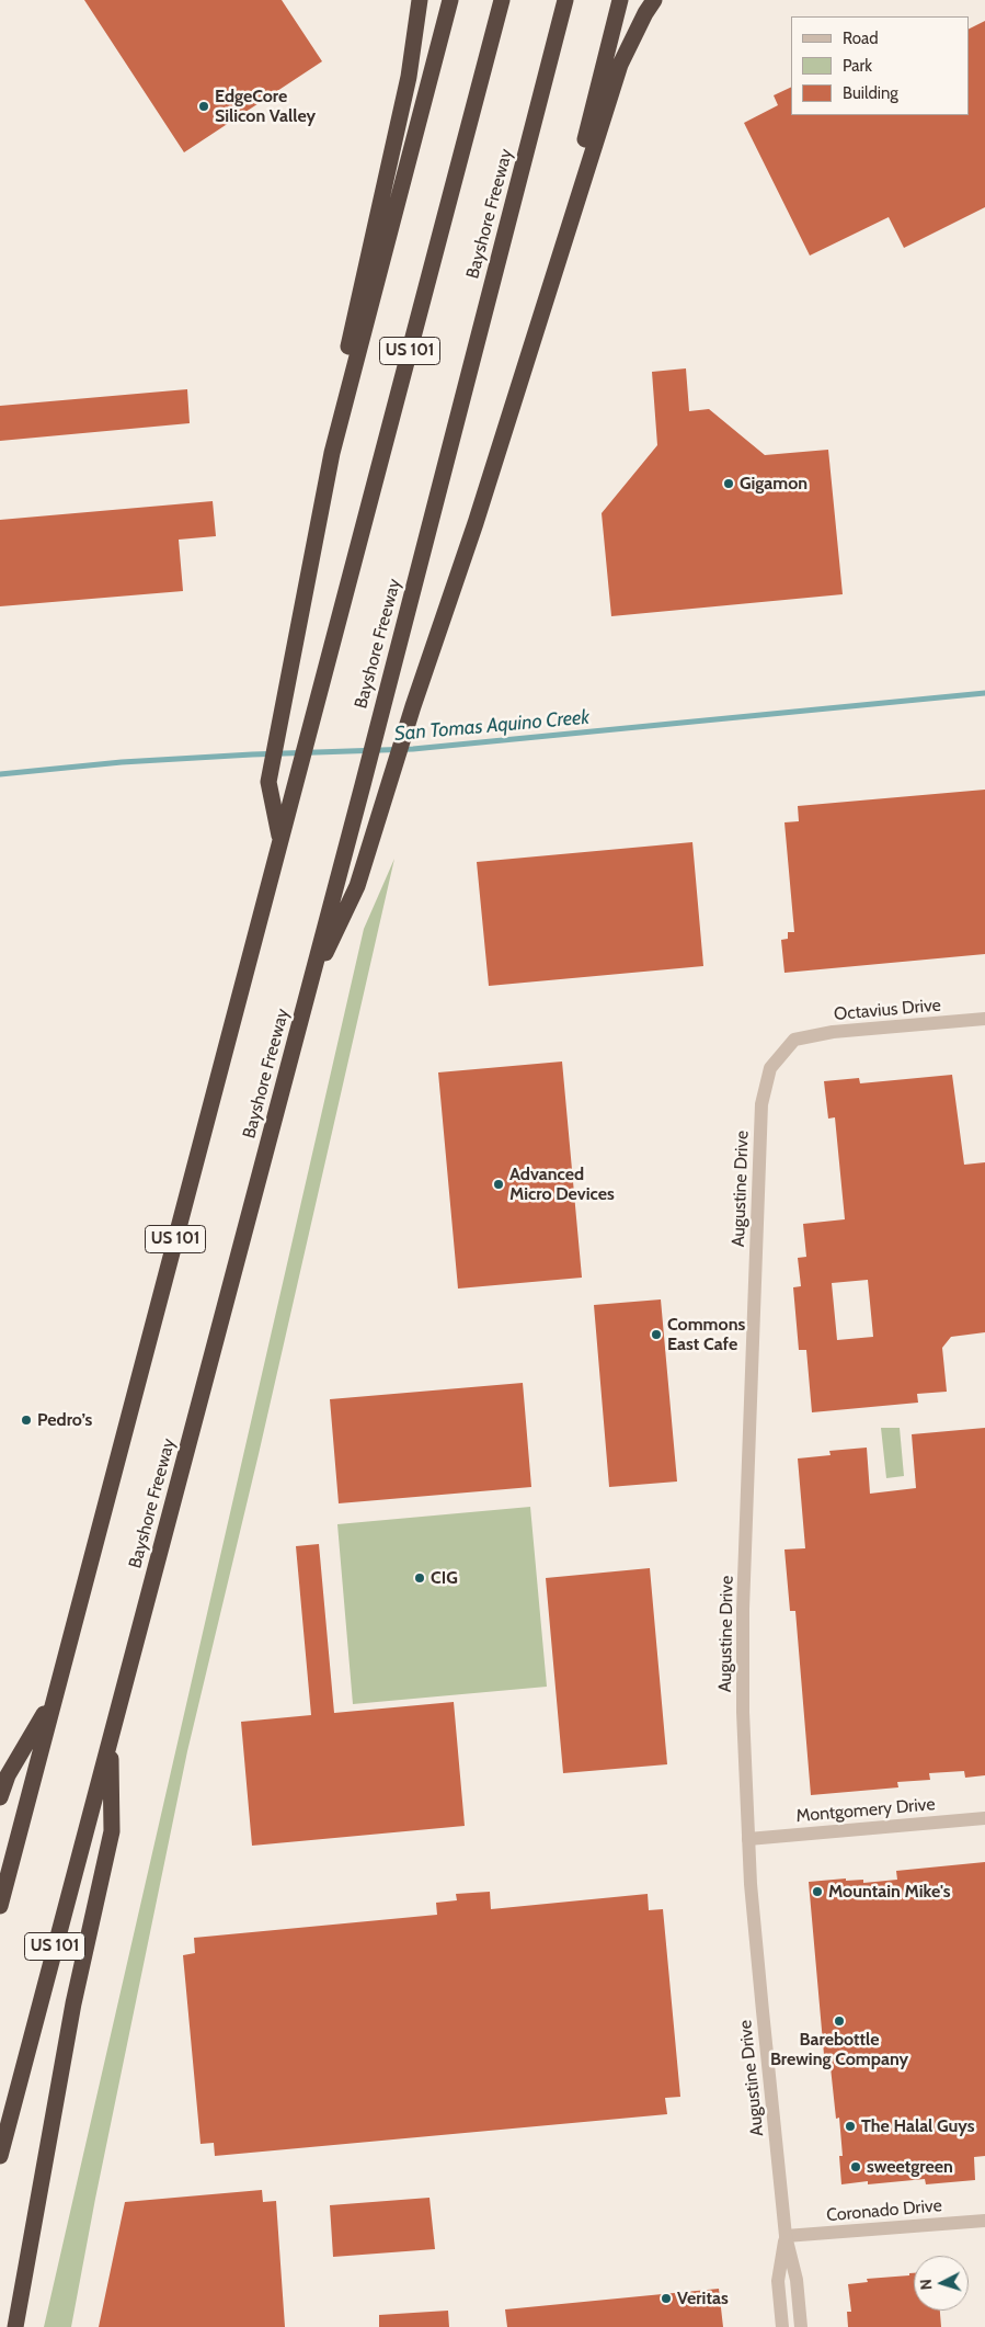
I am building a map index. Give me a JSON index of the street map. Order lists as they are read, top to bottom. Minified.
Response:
{"streets":{"highway":["Bayshore Freeway","US 101"],"street":["Octavius Drive","Augustine Drive","Montgomery Drive","Coronado Drive"]},"crossings":[["Octavius Drive","Augustine Drive"],["Augustine Drive","Montgomery Drive"],["Augustine Drive","Coronado Drive"]],"water":["San Tomas Aquino Creek"],"places":["EdgeCore Silicon Valley","Gigamon","Advanced Micro Devices","Commons East Cafe","Pedro’s","CIG","Mountain Mike's","Barebottle Brewing Company","The Halal Guys","sweetgreen","Veritas"],"legend":["Road","Park","Building"],"north":"left"}
